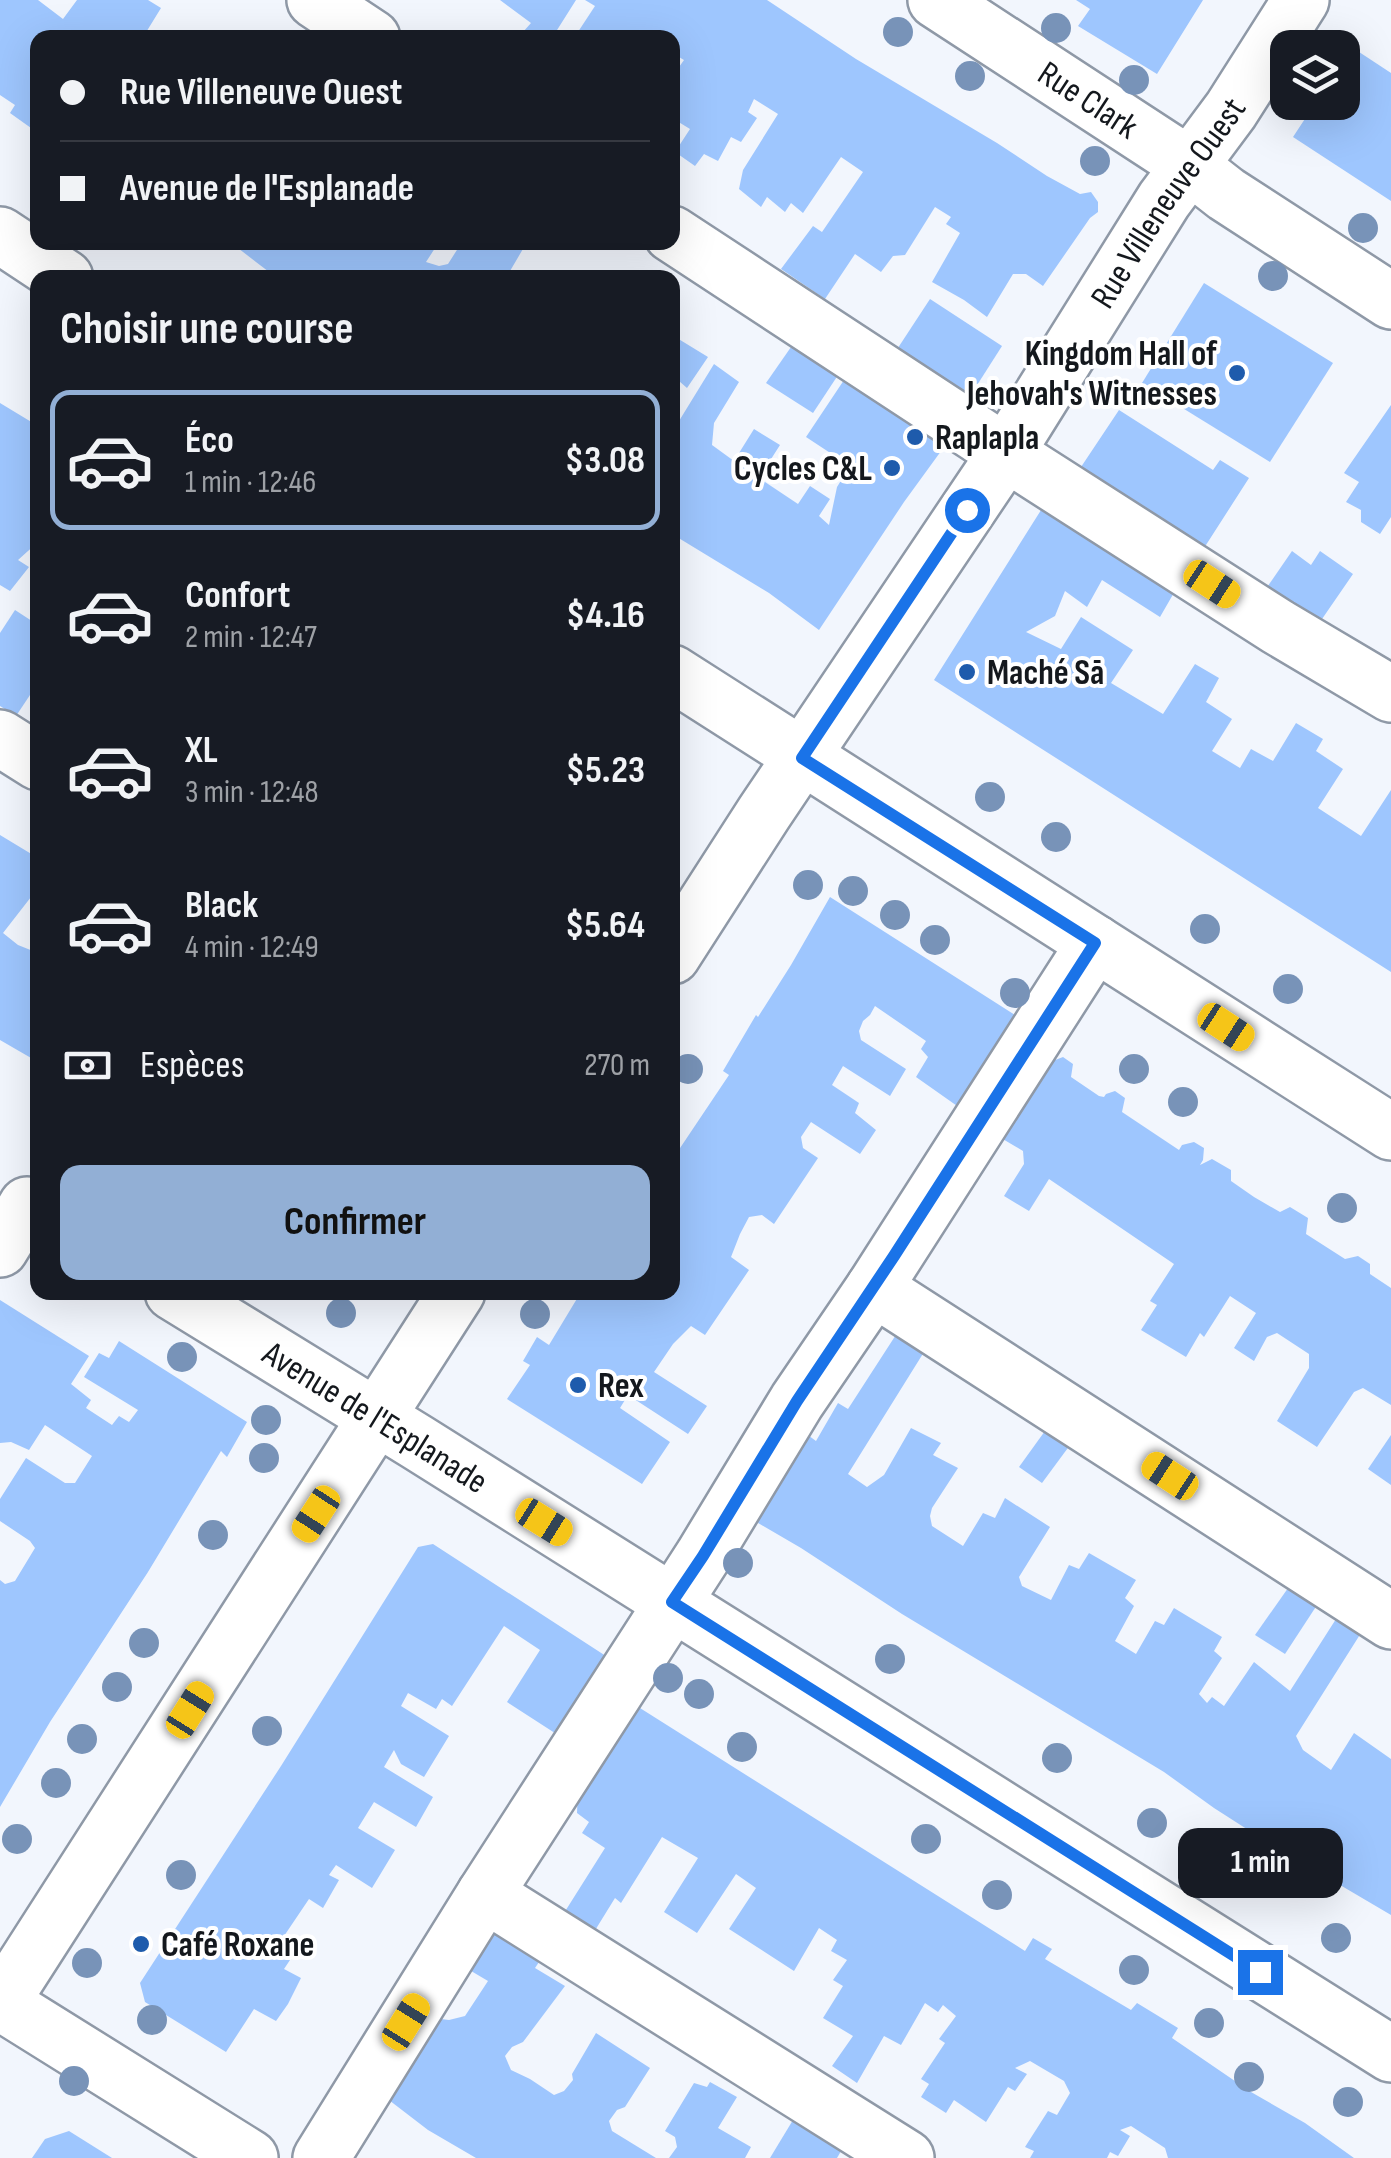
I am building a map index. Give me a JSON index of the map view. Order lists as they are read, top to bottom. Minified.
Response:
{"streets":{"street":["Rue Clark","Rue Villeneuve Ouest","Avenue de l'Esplanade"]},"crossings":[["Rue Clark","Rue Villeneuve Ouest"]],"places":["Kingdom Hall of Jehovah's Witnesses","Raplapla","Cycles C&L","Maché Sā","Rex","Café Roxane"],"page":{"banner":["Rue Villeneuve Ouest","Avenue de l'Esplanade"],"heading":"Choisir une course","list":[{"name":"Éco","note":"1 min · 12:46","value":"$3.08"},{"name":"Confort","note":"2 min · 12:47","value":"$4.16"},{"name":"XL","note":"3 min · 12:48","value":"$5.23"},{"name":"Black","note":"4 min · 12:49","value":"$5.64"}],"pay":["Espèces","270 m"],"buttons":"Confirmer","bubble":"1 min"}}
